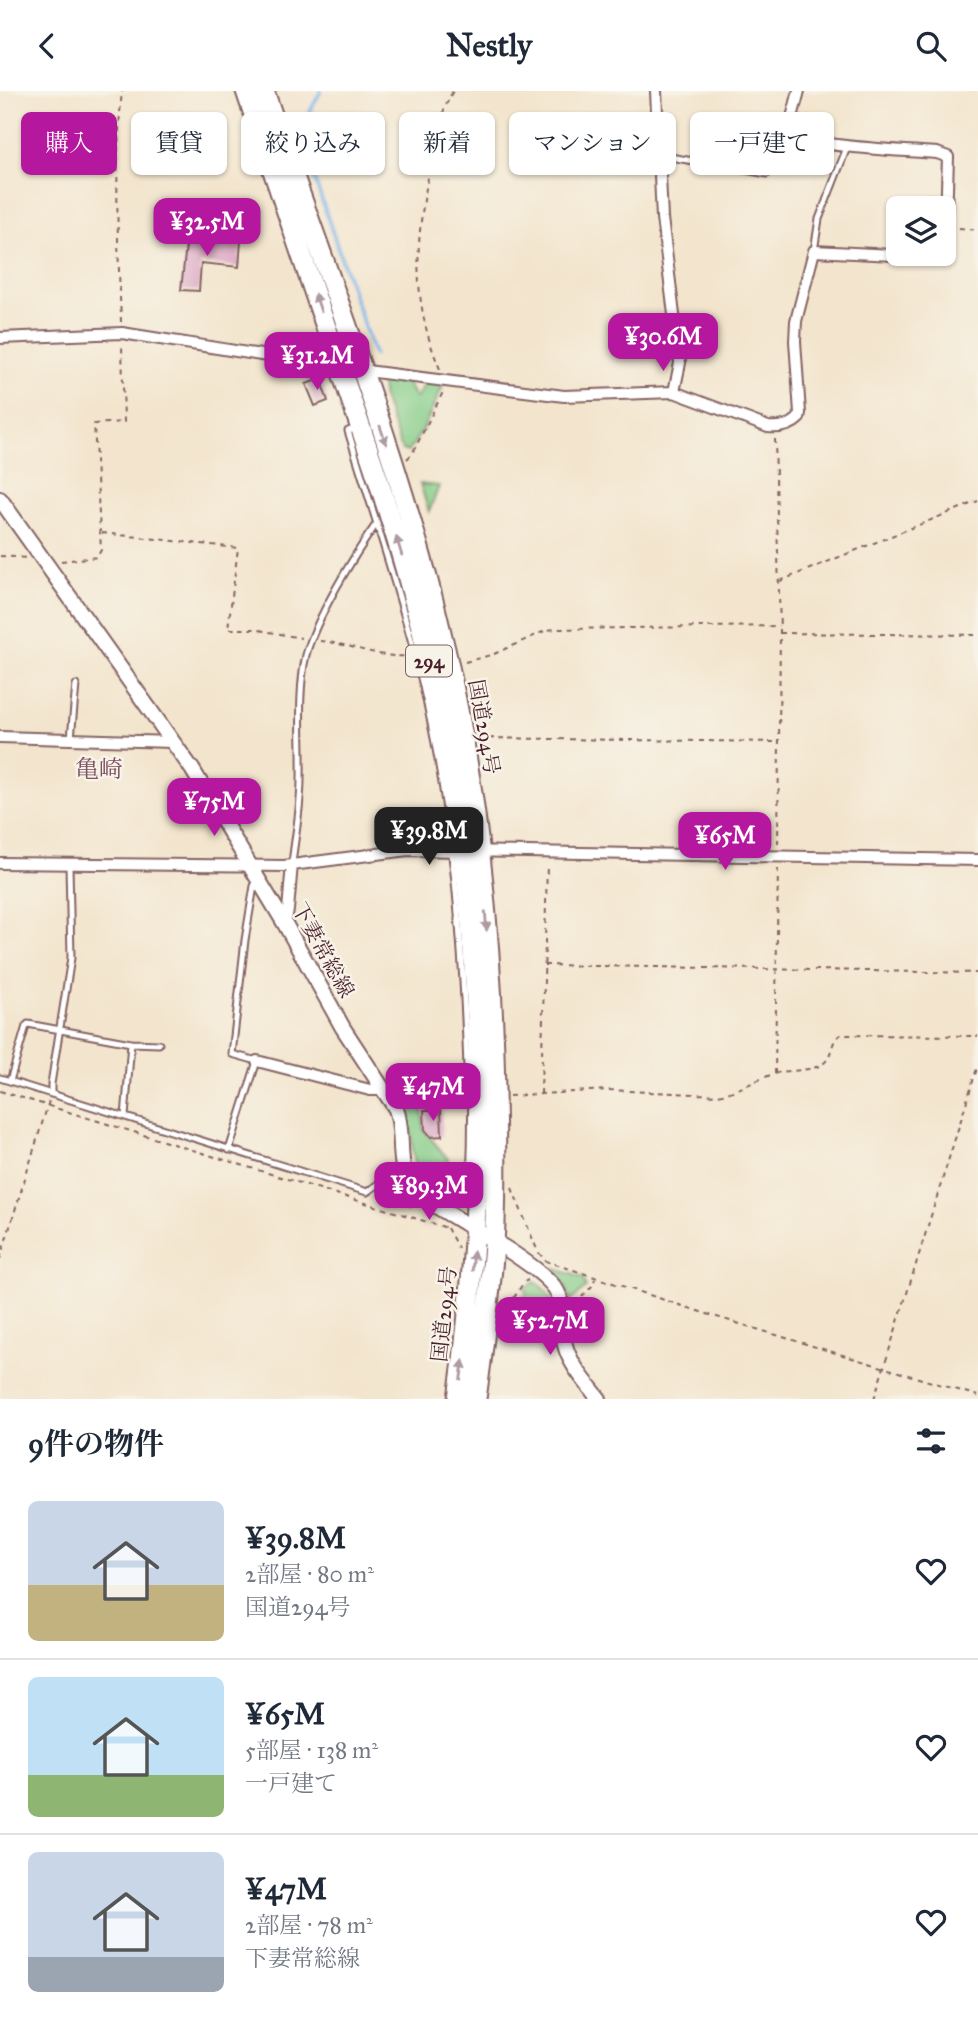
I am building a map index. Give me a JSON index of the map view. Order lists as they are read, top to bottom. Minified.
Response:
{"streets":{"highway":["294","国道294号"],"main road":["下妻常総線"]},"districts":["亀崎"],"page":{"header":"Nestly","chip":["購入","賃貸","絞り込み","新着","マンション","一戸建て"],"price":["¥32.5M","¥30.6M","¥31.2M","¥75M","¥39.8M","¥65M","¥47M","¥89.3M","¥52.7M"],"heading":"9件の物件","list":[{"name":"¥39.8M","note":"2部屋 · 80 m² · 国道294号"},{"name":"¥65M","note":"5部屋 · 138 m² · 一戸建て"},{"name":"¥47M","note":"2部屋 · 78 m² · 下妻常総線"}]}}
